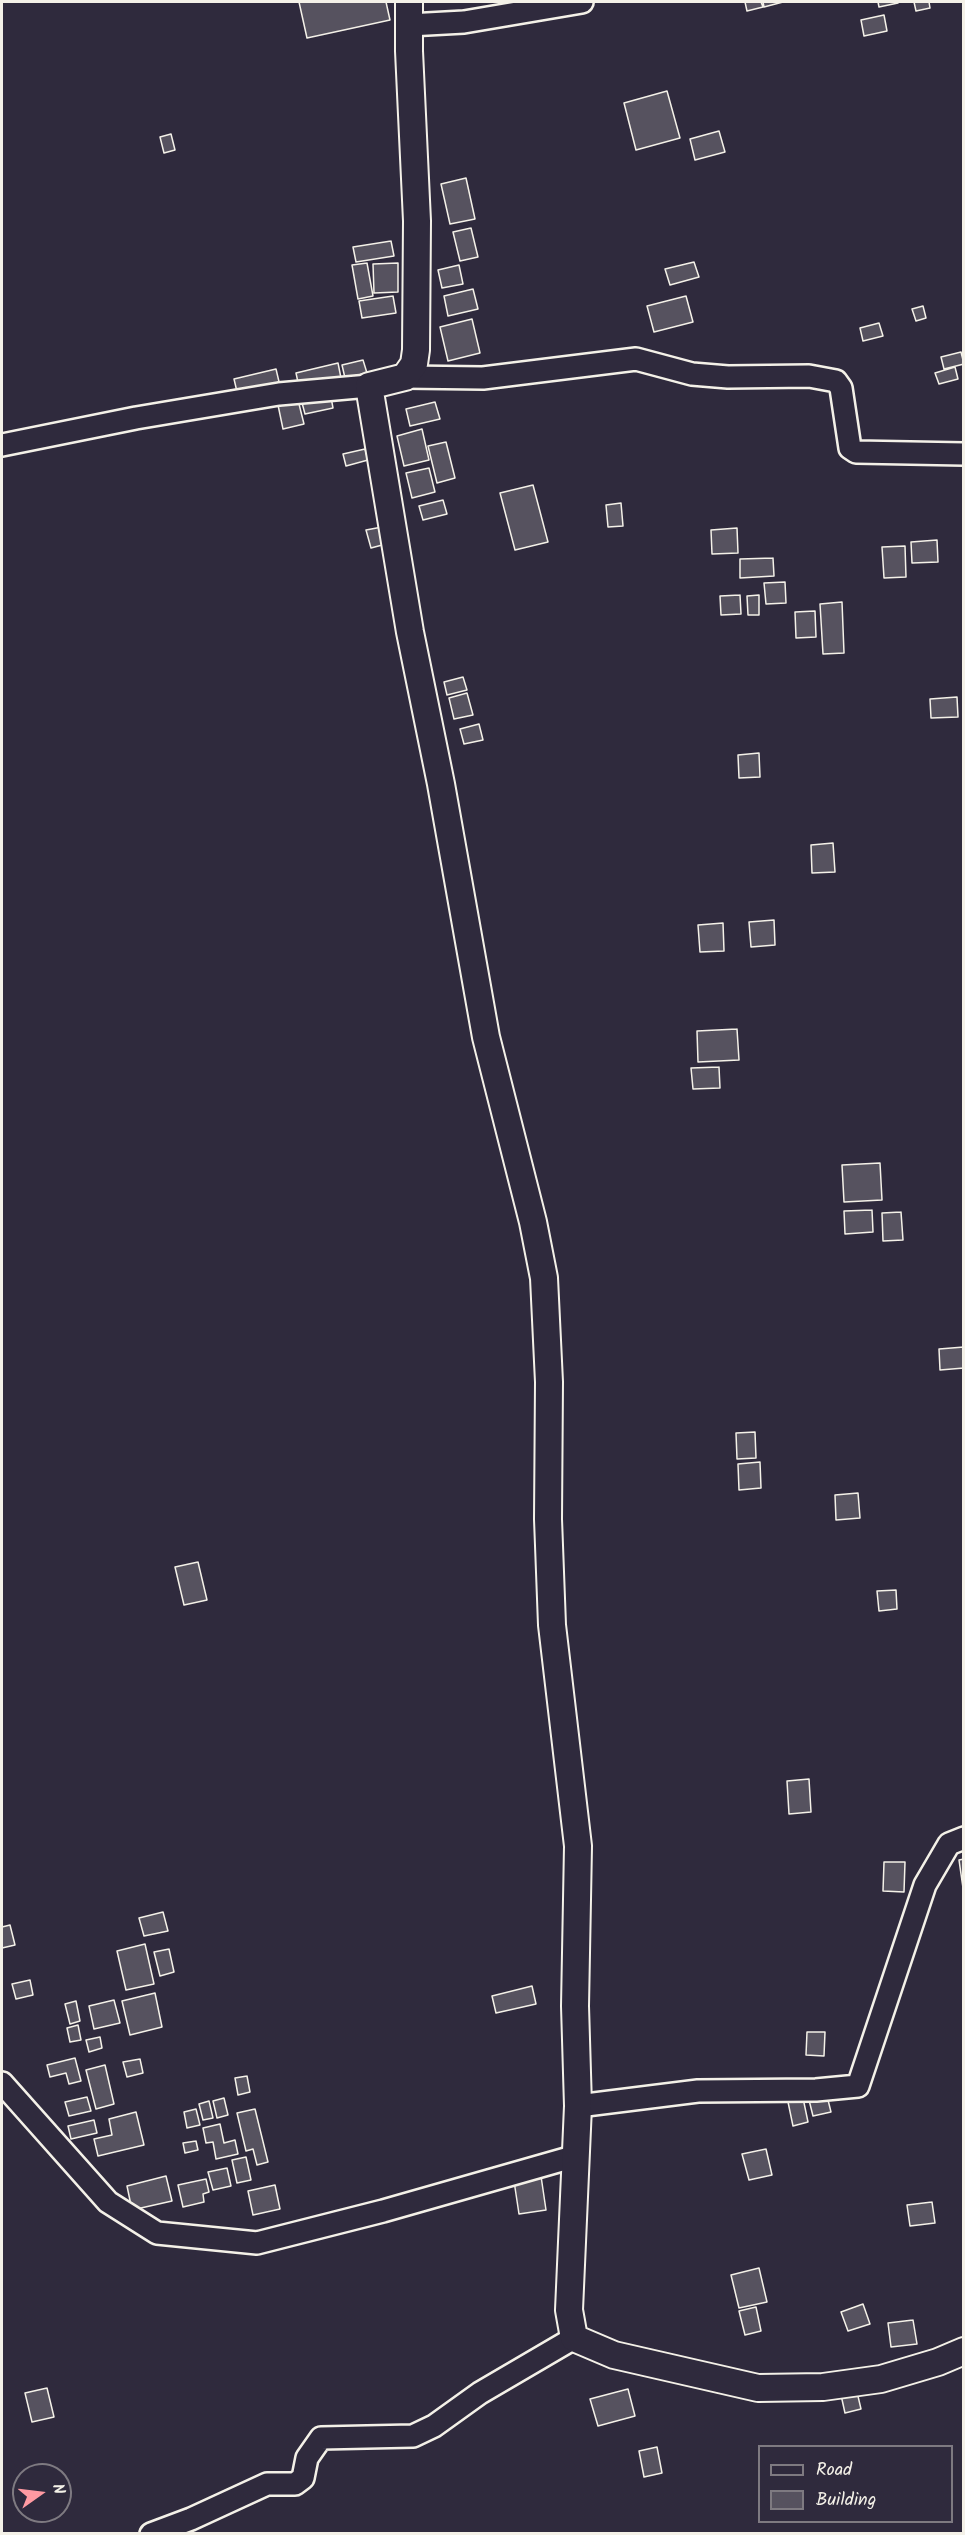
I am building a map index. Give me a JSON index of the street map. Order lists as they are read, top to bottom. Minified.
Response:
{"legend":["Road","Building"],"north":"right"}
